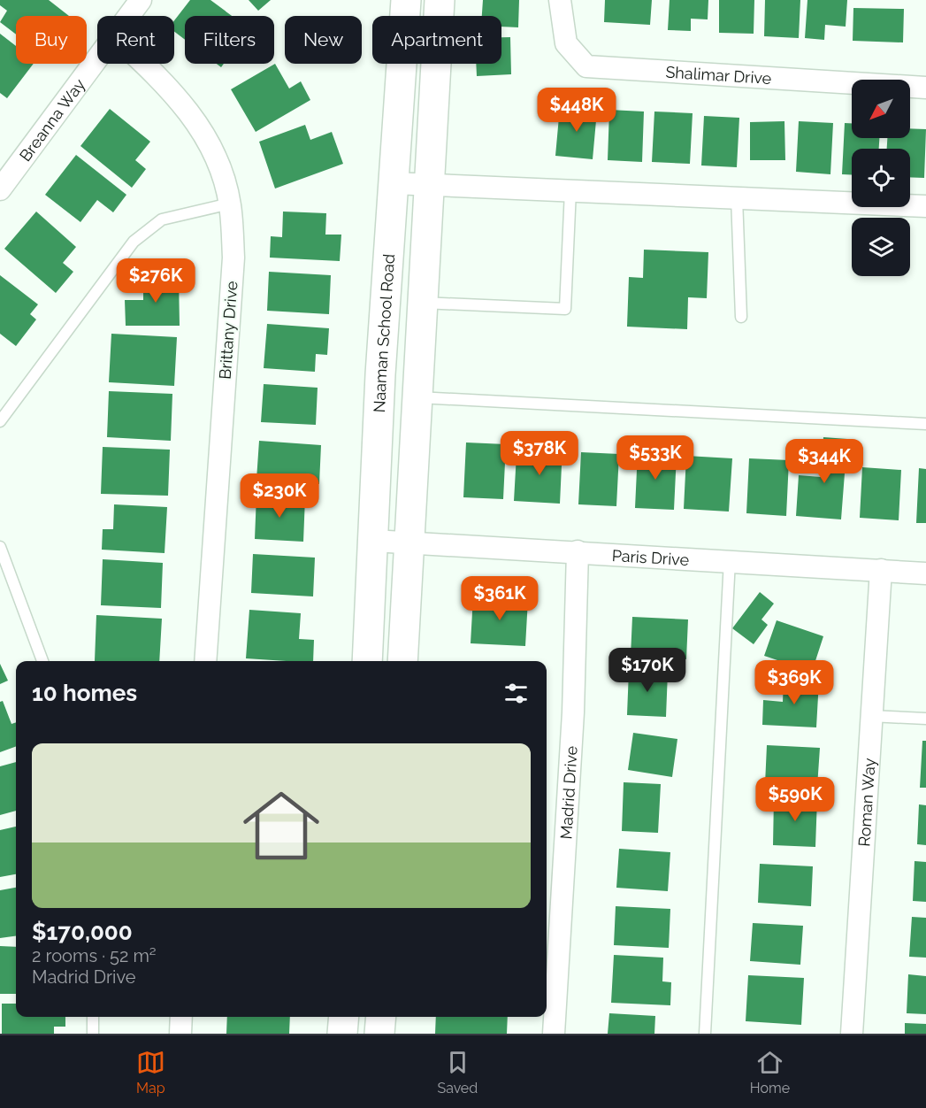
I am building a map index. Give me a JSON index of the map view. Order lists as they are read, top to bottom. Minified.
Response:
{"streets":{"main road":["Naaman School Road"],"street":["Shalimar Drive","Breanna Way","Brittany Drive","Paris Drive","Madrid Drive","Roman Way"]},"crossings":[["Naaman School Road","Paris Drive"],["Paris Drive","Madrid Drive"],["Paris Drive","Roman Way"]],"north":"bottom left","page":{"chip":["Buy","Rent","Filters","New","Apartment"],"price":["$448K","$276K","$378K","$533K","$344K","$230K","$361K","$170K","$369K","$590K"],"heading":"10 homes","list":[{"name":"$170,000","note":"2 rooms · 52 m² · Madrid Drive"}],"tabs":["Map","Saved","Home"]}}
